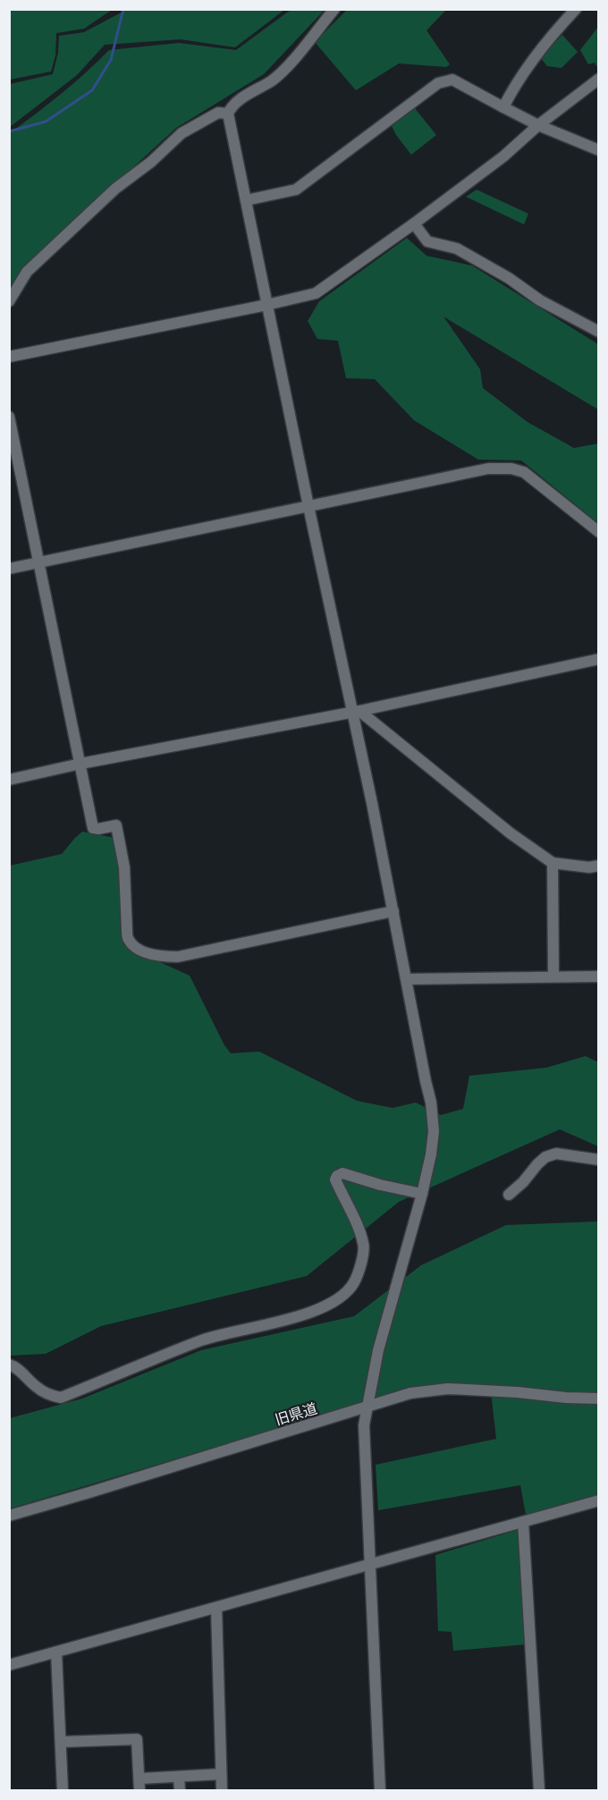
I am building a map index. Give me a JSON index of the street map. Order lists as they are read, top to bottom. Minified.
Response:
{"streets":{"street":["旧県道"]}}
